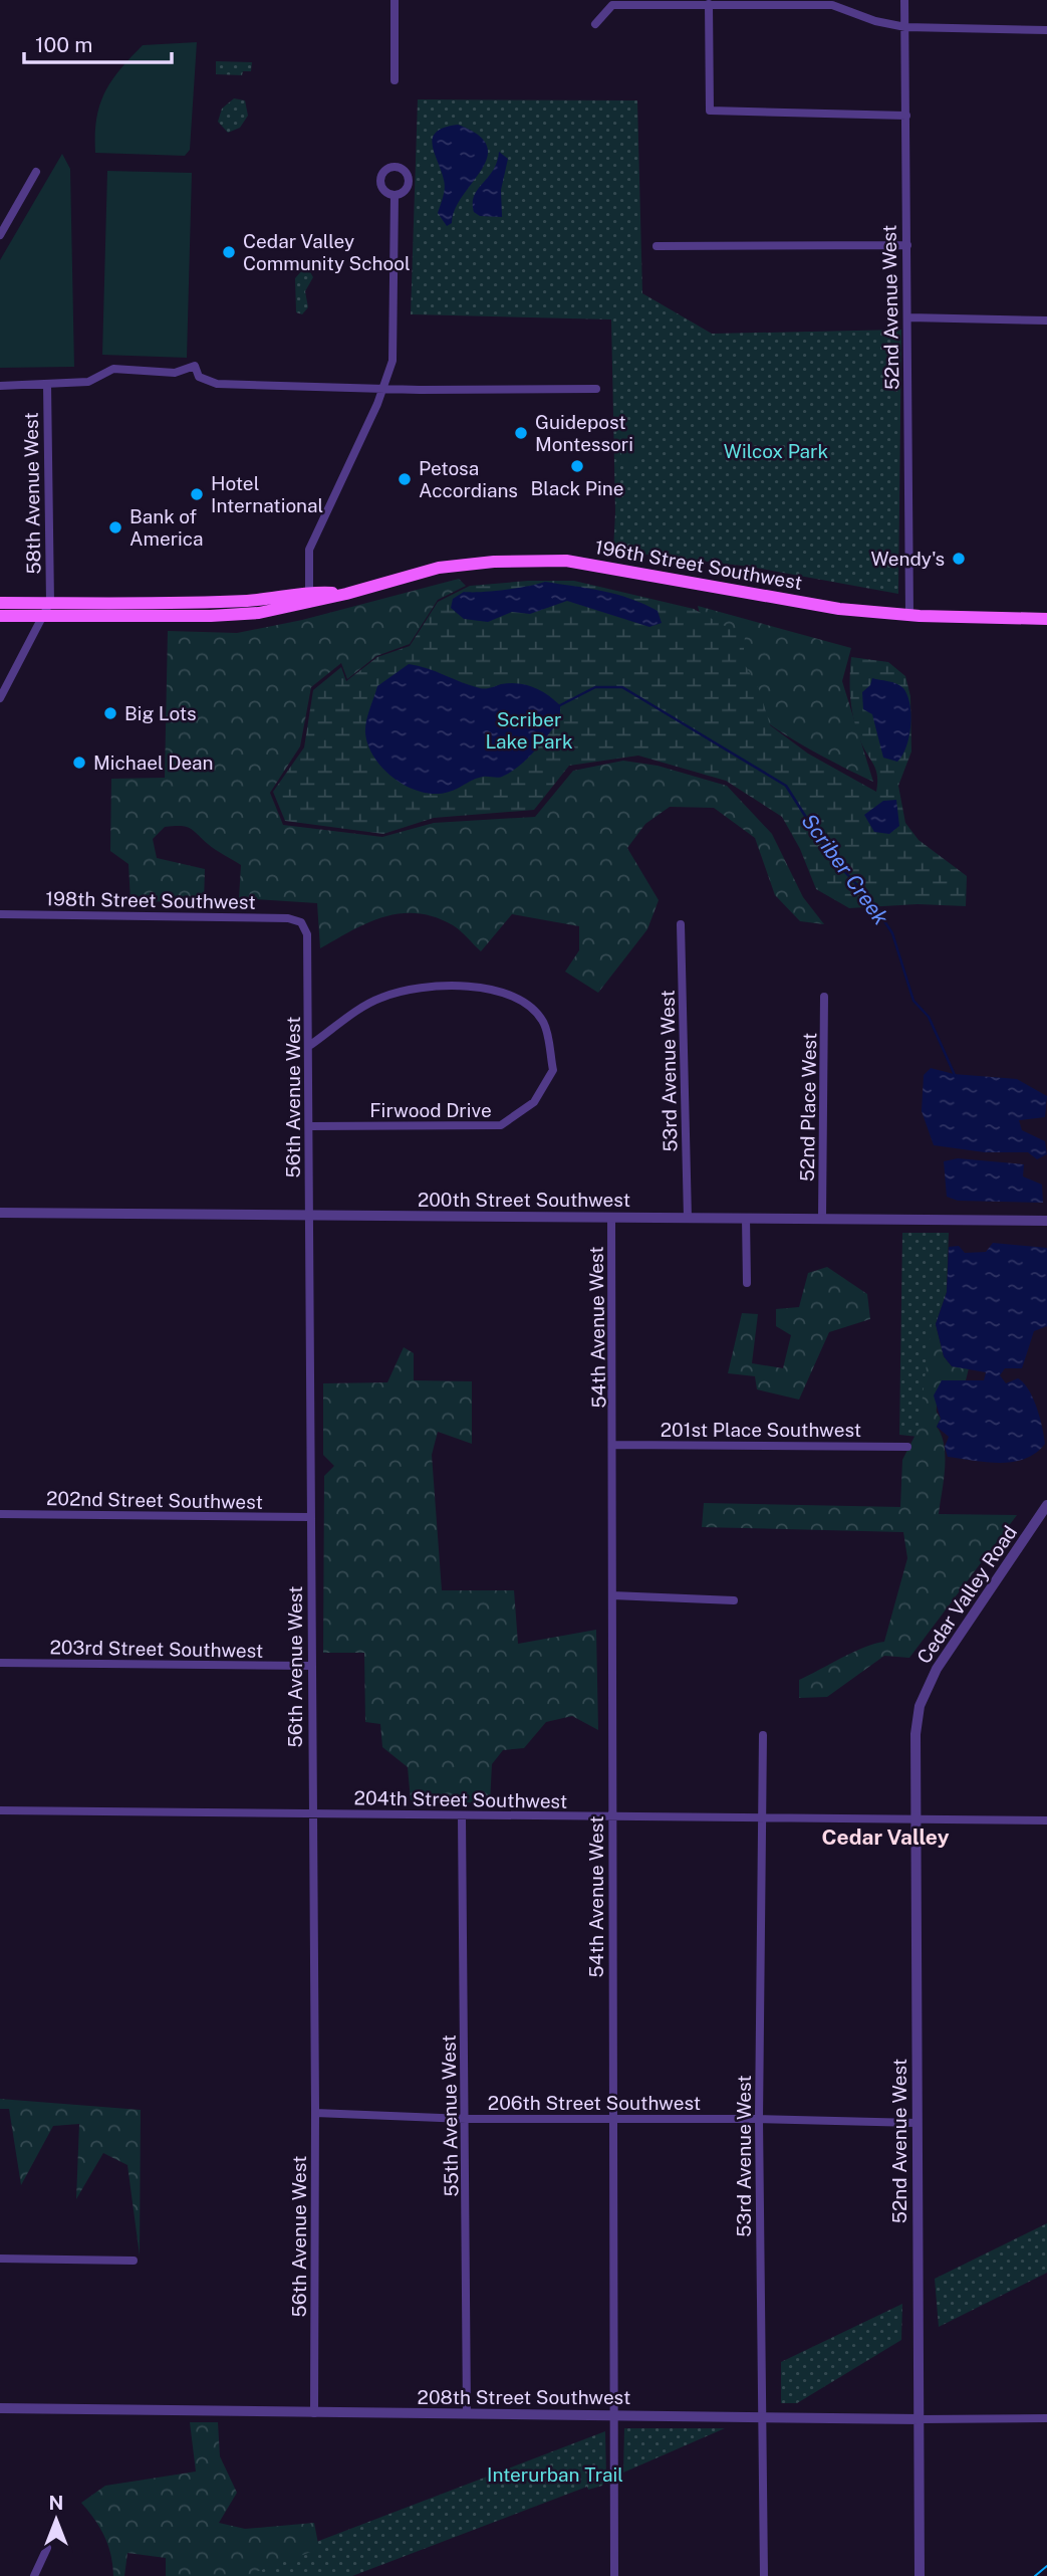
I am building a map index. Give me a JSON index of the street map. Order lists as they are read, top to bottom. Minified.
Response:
{"streets":{"main road":["196th Street Southwest"],"street":["52nd Avenue West","58th Avenue West","198th Street Southwest","53rd Avenue West","56th Avenue West","52nd Place West","Firwood Drive","200th Street Southwest","54th Avenue West","201st Place Southwest","202nd Street Southwest","Cedar Valley Road","203rd Street Southwest","204th Street Southwest","206th Street Southwest","55th Avenue West","208th Street Southwest"]},"crossings":[["52nd Avenue West","196th Street Southwest"],["52nd Avenue West","Cedar Valley Road"],["52nd Avenue West","204th Street Southwest"],["52nd Avenue West","206th Street Southwest"],["52nd Avenue West","208th Street Southwest"],["58th Avenue West","196th Street Southwest"],["198th Street Southwest","56th Avenue West"],["53rd Avenue West","200th Street Southwest"],["53rd Avenue West","204th Street Southwest"],["53rd Avenue West","206th Street Southwest"],["53rd Avenue West","208th Street Southwest"],["56th Avenue West","Firwood Drive"],["56th Avenue West","200th Street Southwest"],["56th Avenue West","202nd Street Southwest"],["56th Avenue West","203rd Street Southwest"],["56th Avenue West","204th Street Southwest"],["56th Avenue West","206th Street Southwest"],["56th Avenue West","208th Street Southwest"],["52nd Place West","200th Street Southwest"],["200th Street Southwest","54th Avenue West"],["54th Avenue West","201st Place Southwest"],["54th Avenue West","204th Street Southwest"],["54th Avenue West","206th Street Southwest"],["54th Avenue West","208th Street Southwest"],["204th Street Southwest","55th Avenue West"],["206th Street Southwest","55th Avenue West"],["55th Avenue West","208th Street Southwest"]],"districts":["Cedar Valley"],"water":["Scriber Creek"],"parks":["Wilcox Park","Scriber Lake Park","Interurban Trail"],"places":["Cedar Valley Community School","Guidepost Montessori","Black Pine","Petosa Accordians","Hotel International","Bank of America","Wendy's","Big Lots","Michael Dean"],"scale_bar":"100 m","north":"top"}
